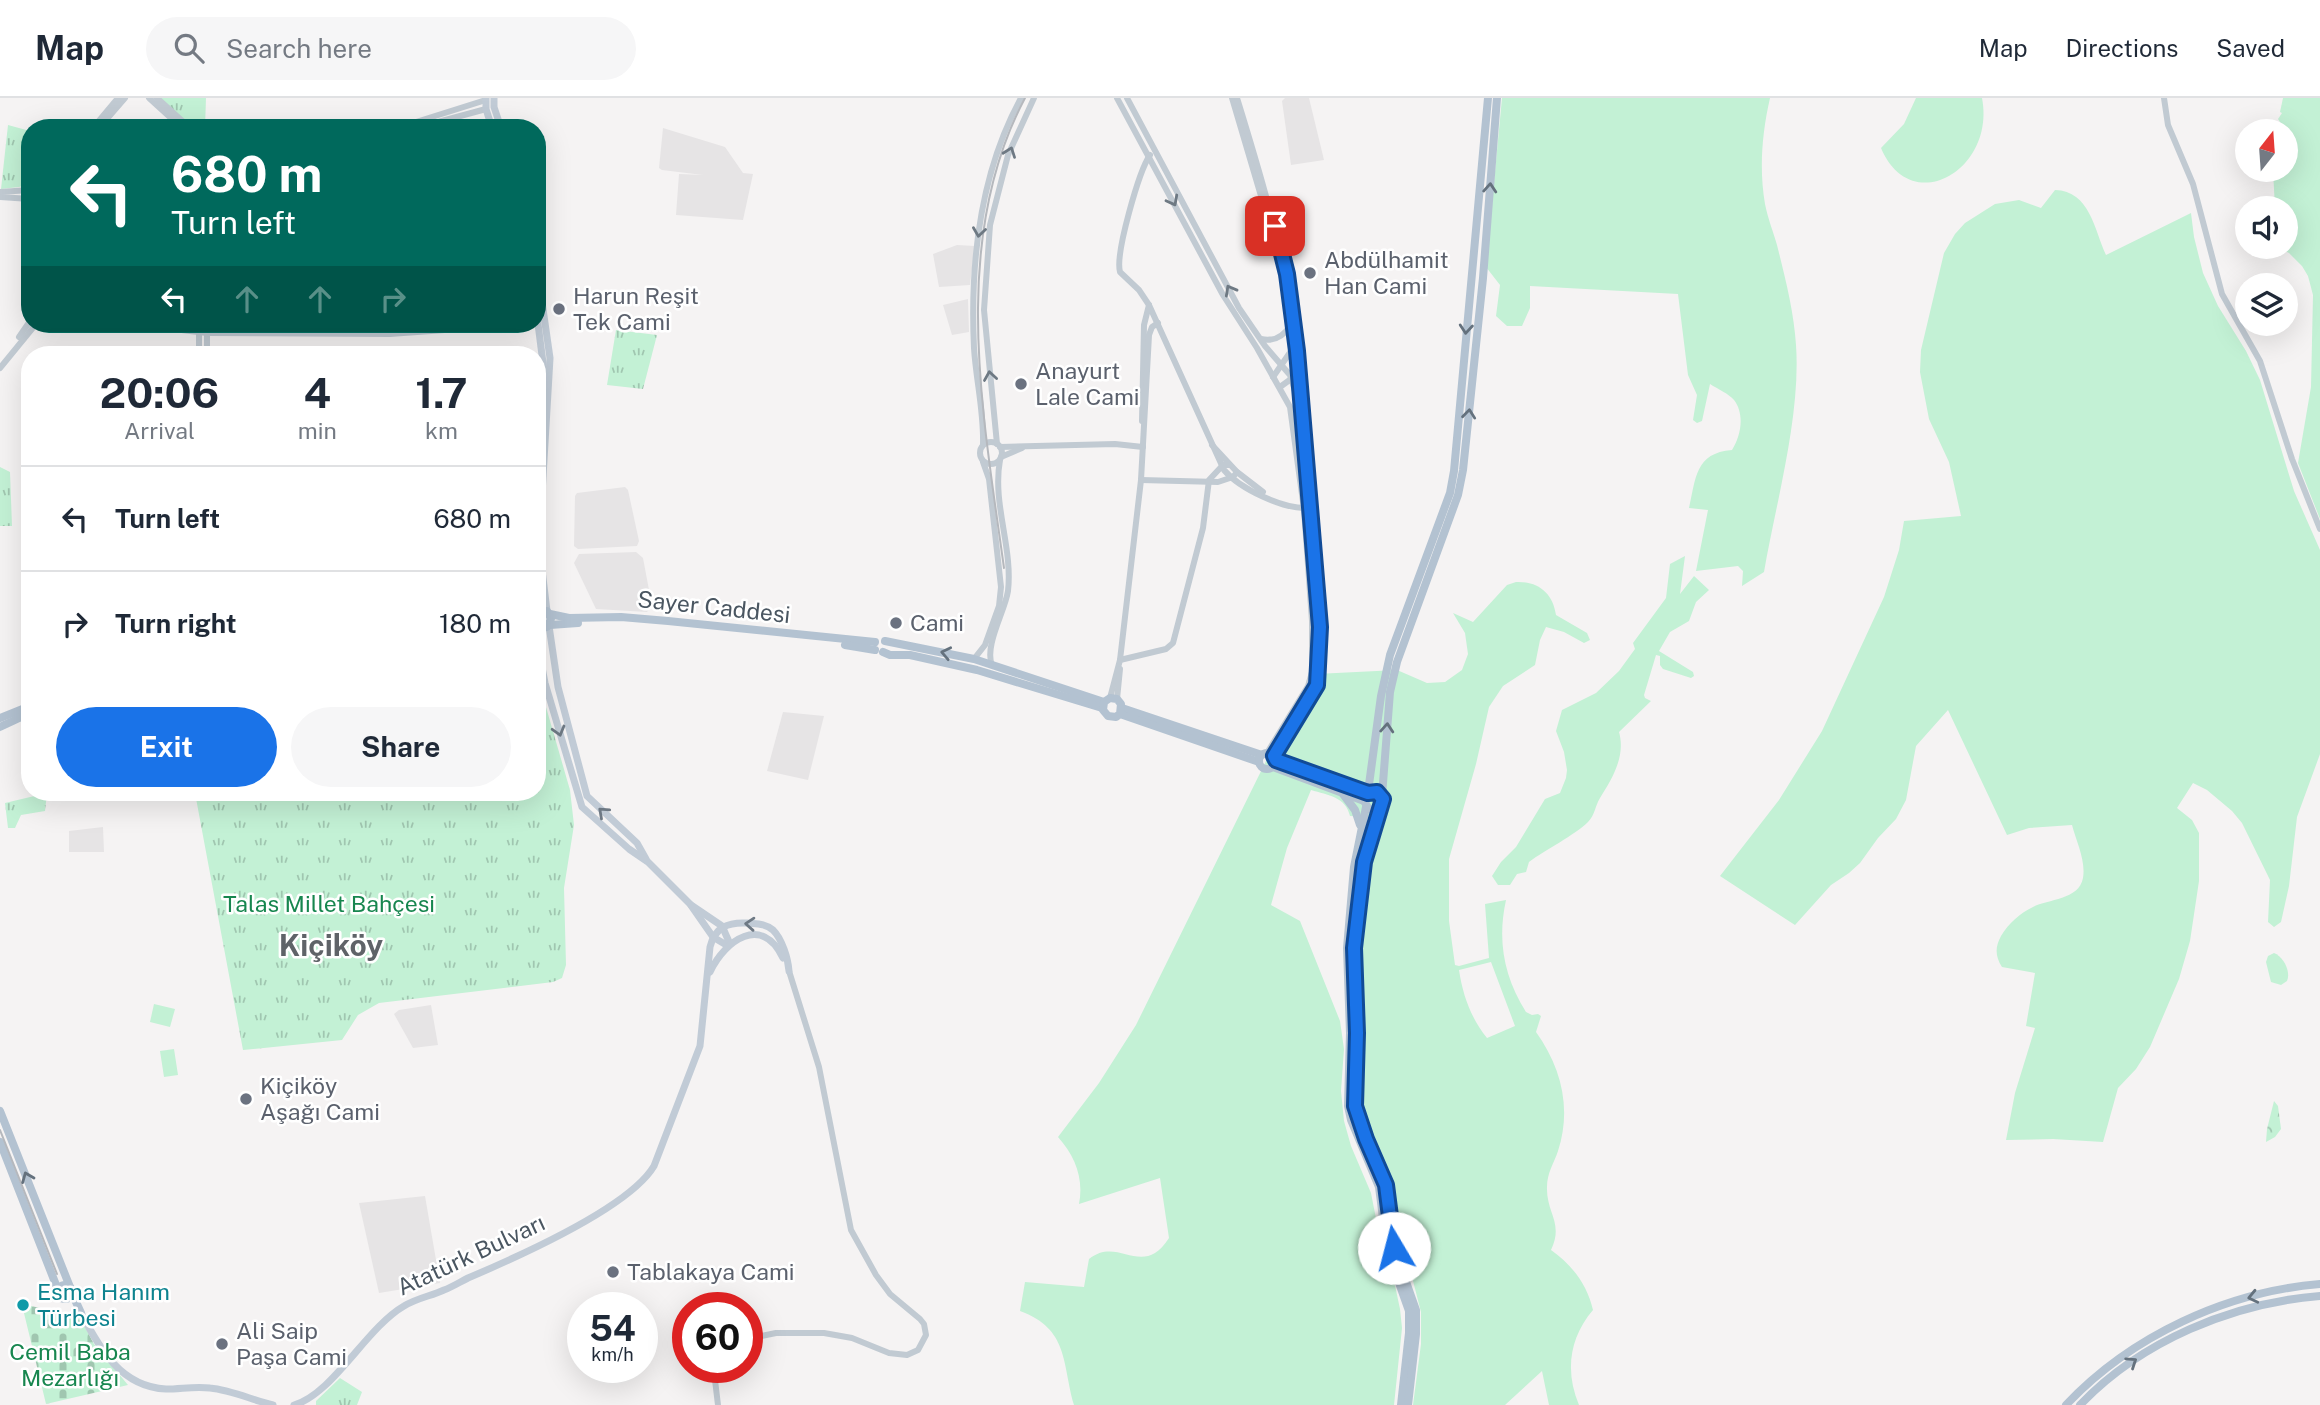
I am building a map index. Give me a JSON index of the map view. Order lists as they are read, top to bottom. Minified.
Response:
{"streets":{"main road":["Sayer Caddesi","Atatürk Bulvarı"]},"districts":["Kiçiköy"],"parks":["Talas Millet Bahçesi","Cemil Baba Mezarlığı"],"places":["Abdülhamit Han Cami","Harun Reşit Tek Cami","Anayurt Lale Cami","Cami","Kiçiköy Aşağı Cami","Tablakaya Cami","Esma Hanım Türbesi","Ali Saip Paşa Cami"],"north":"top","page":{"header":"Map","search":"Search here","nav":["Map","Directions","Saved"],"turn":["680 m","Turn left"],"eta":["20:06","Arrival","4","min","1.7","km"],"list":[{"name":"Turn left","value":"680 m"},{"name":"Turn right","value":"180 m"}],"buttons":["Exit","Share"],"speed":"54 km/h","limit":"60"}}
